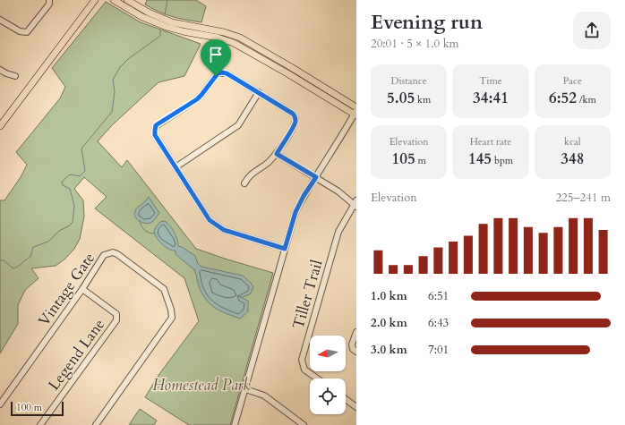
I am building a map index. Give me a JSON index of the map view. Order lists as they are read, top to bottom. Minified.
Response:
{"streets":{"street":["Vintage Gate","Tiller Trail","Legend Lane"]},"crossings":[["Vintage Gate","Legend Lane"]],"parks":["Homestead Park"],"scale_bar":"100 m","north":"left","page":{"heading":["Evening run","20:01 · 5 × 1.0 km"],"stats":[["Distance","5.05 km"],["Time","34:41"],["Pace","6:52 /km"],["Elevation","105 m"],["Heart rate","145 bpm"],["kcal","348"]],"chart":["Elevation","225–241 m"],"list":[{"name":"1.0 km","note":"6:51"},{"name":"2.0 km","note":"6:43"},{"name":"3.0 km","note":"7:01"}],"scale":"100 m"}}
